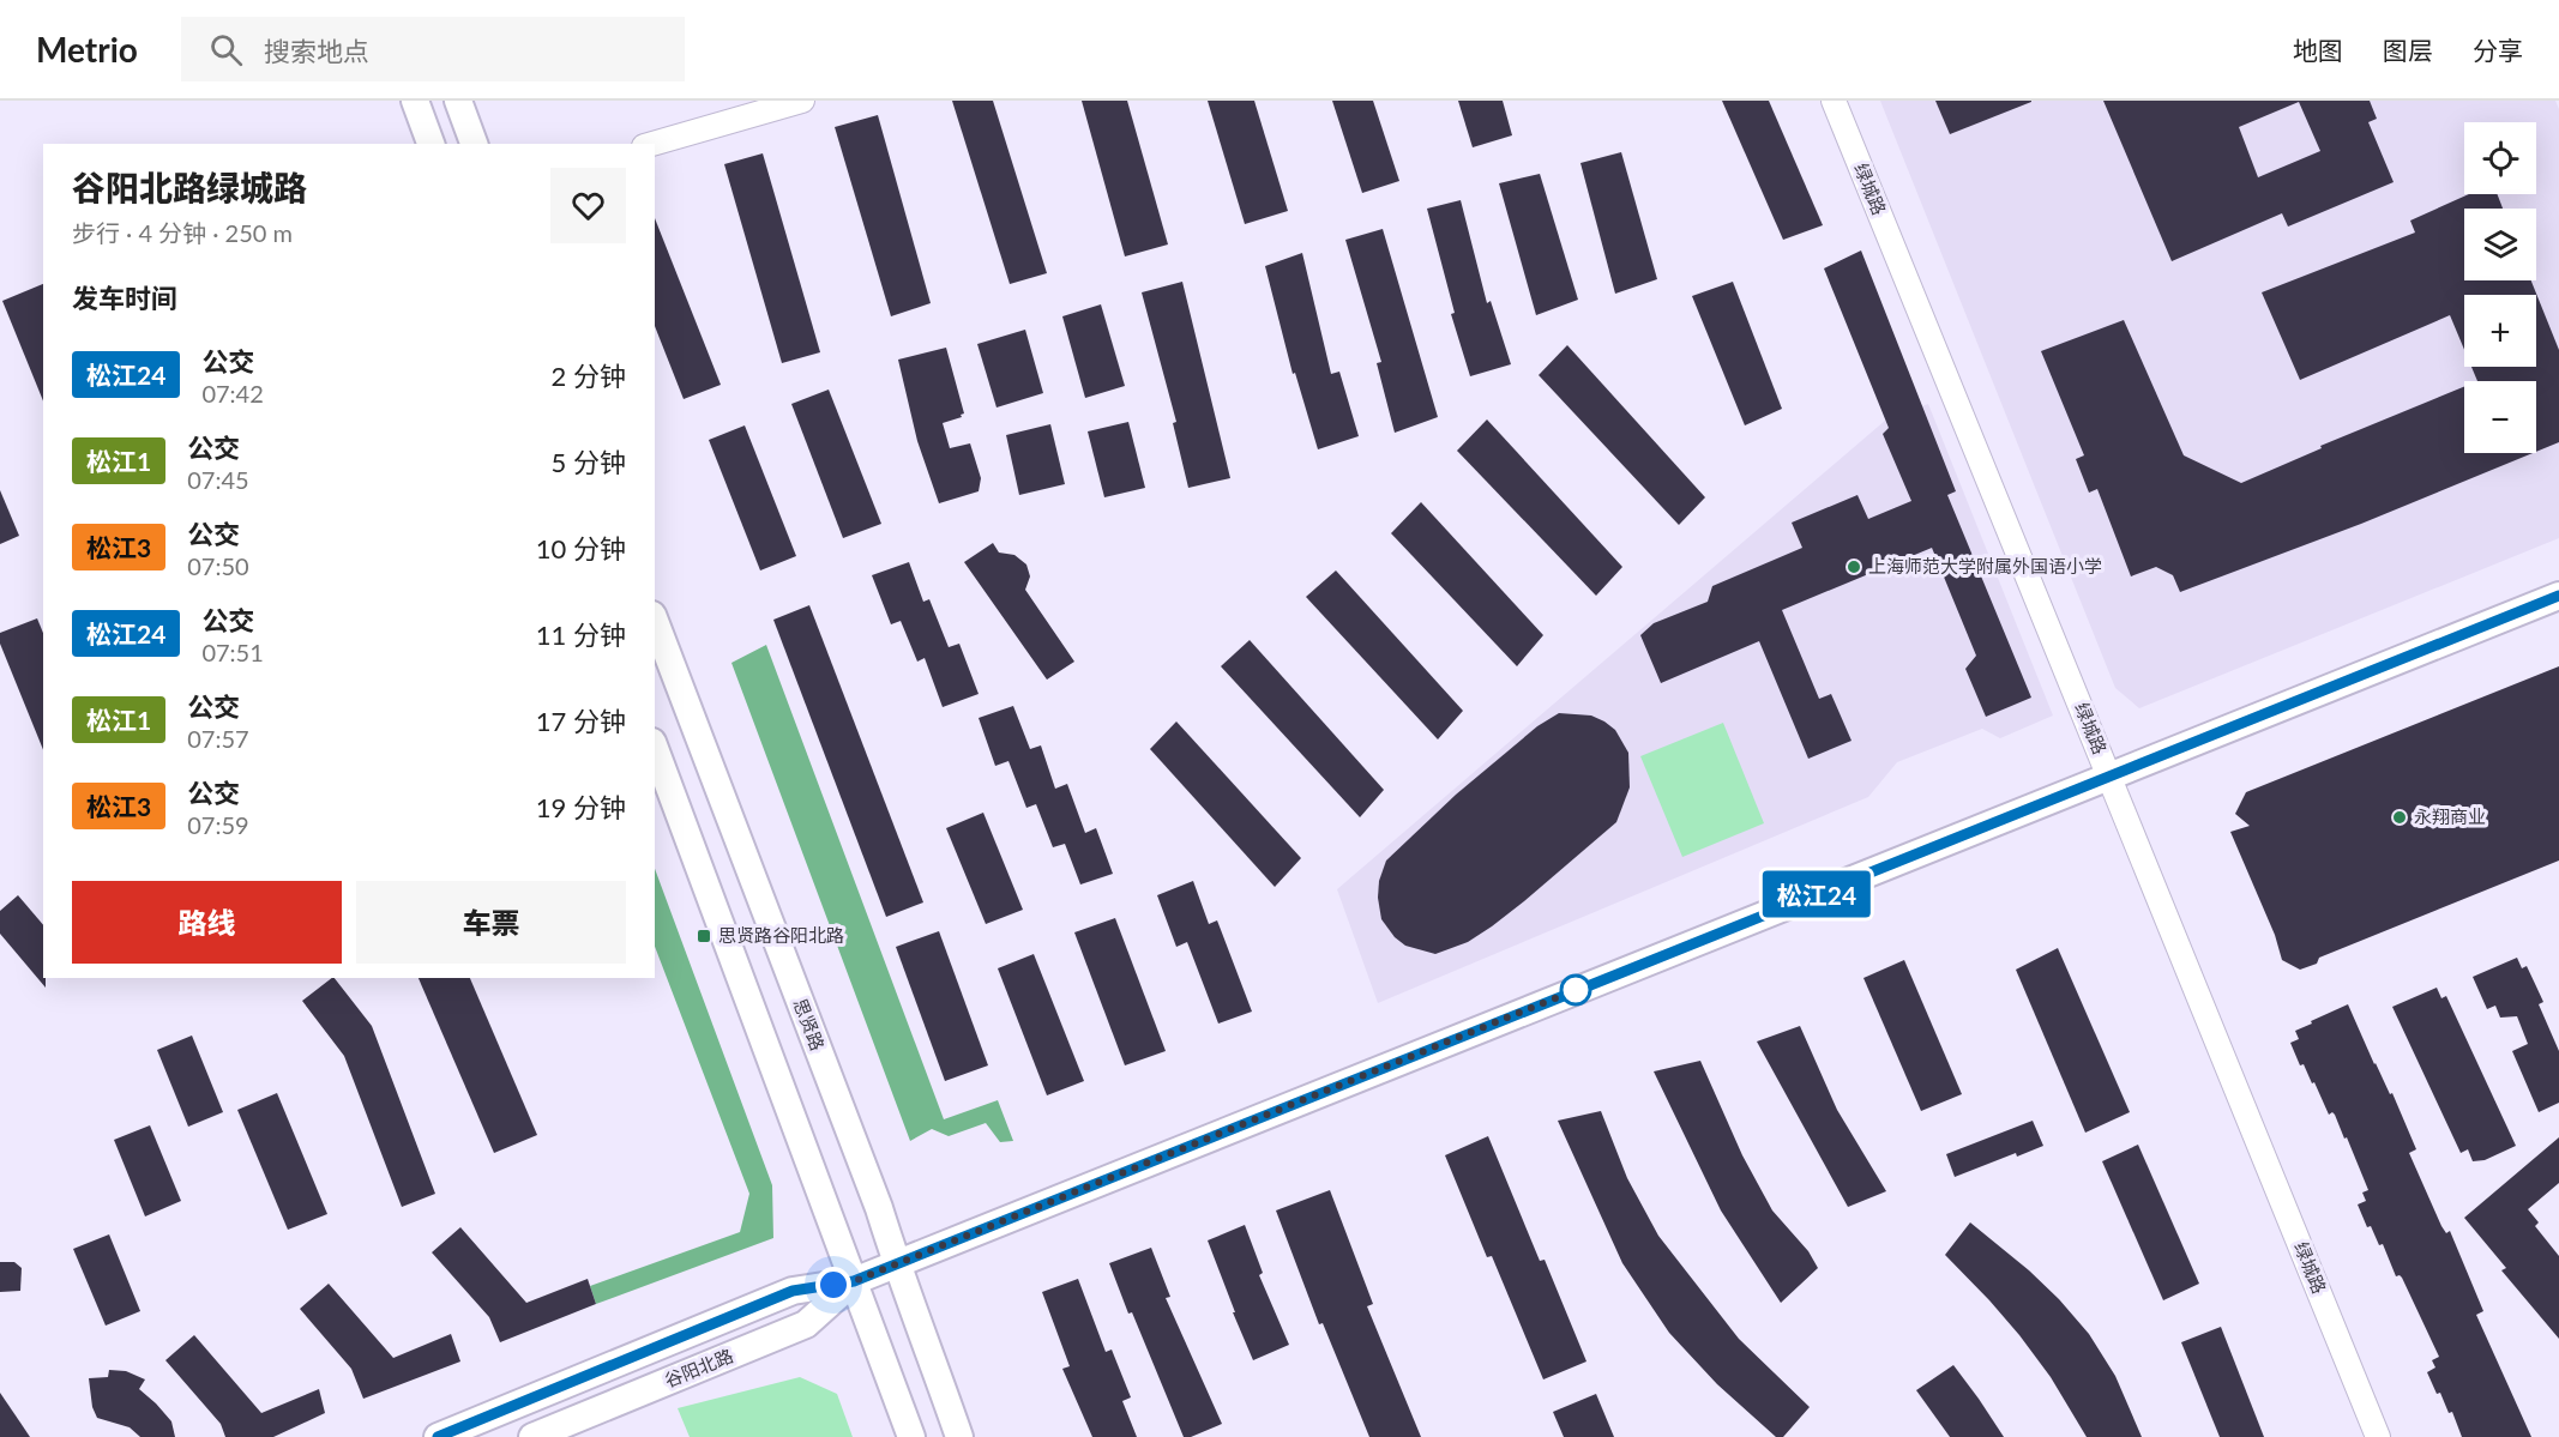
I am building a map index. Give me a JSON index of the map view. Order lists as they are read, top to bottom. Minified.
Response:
{"streets":{"main road":["思贤路","谷阳北路"],"street":["绿城路"]},"crossings":[["绿城路","谷阳北路"],["思贤路","谷阳北路"]],"places":{"other":["上海师范大学附属外国语小学","永翔商业"],"transit":["思贤路谷阳北路"]},"lines":["bus line 松江24"],"page":{"header":"Metrio","search":"搜索地点","nav":["地图","图层","分享"],"on_map":"松江24","map_buttons":["+","−"],"heading":[["谷阳北路绿城路","步行 · 4 分钟 · 250 m"],"发车时间"],"list":[{"mark":"松江24","name":"公交","note":"07:42","value":"2 分钟"},{"mark":"松江1","name":"公交","note":"07:45","value":"5 分钟"},{"mark":"松江3","name":"公交","note":"07:50","value":"10 分钟"},{"mark":"松江24","name":"公交","note":"07:51","value":"11 分钟"},{"mark":"松江1","name":"公交","note":"07:57","value":"17 分钟"},{"mark":"松江3","name":"公交","note":"07:59","value":"19 分钟"}],"buttons":["路线","车票"]}}
